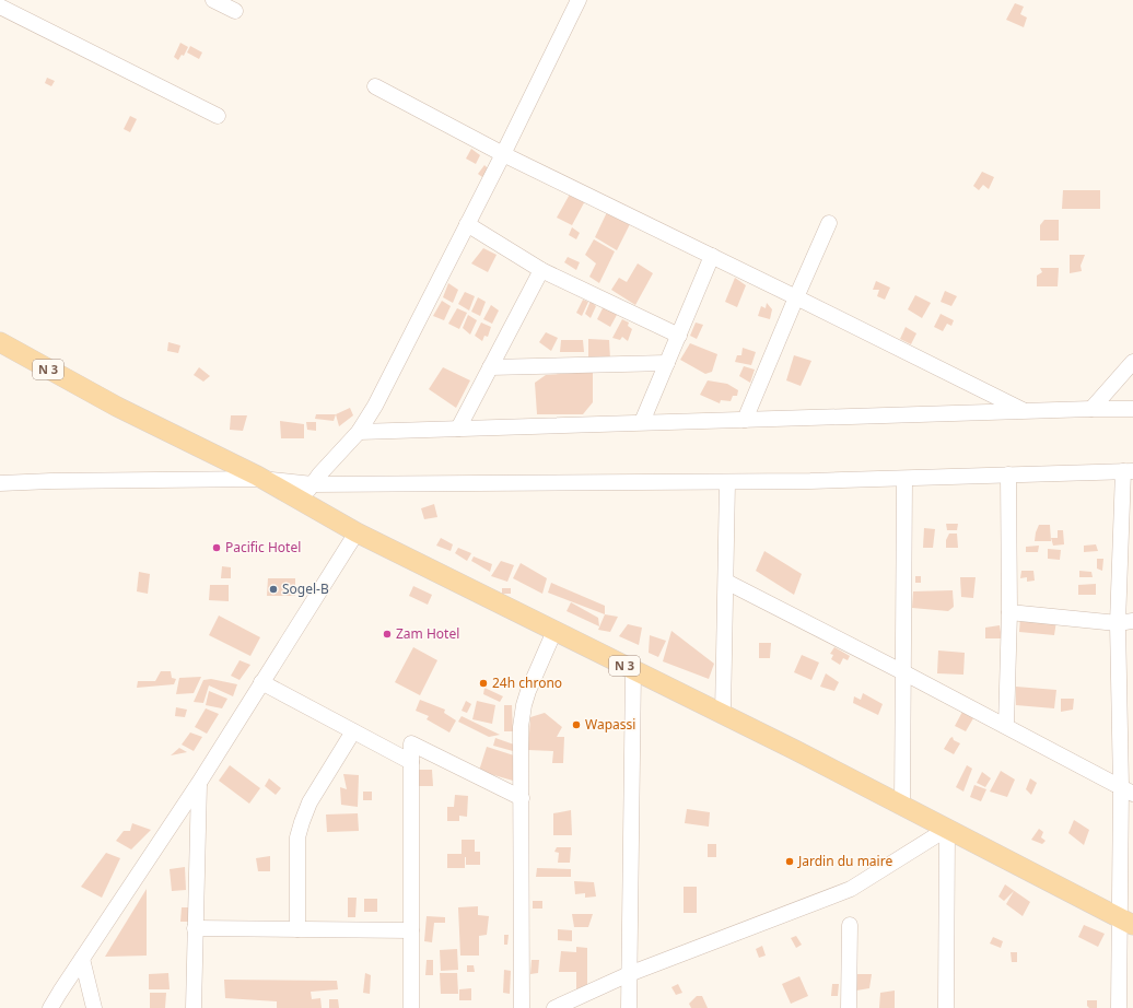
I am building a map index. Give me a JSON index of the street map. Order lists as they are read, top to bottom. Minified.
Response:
{"streets":{"main road":["N 3"]},"places":["Pacific Hotel","Sogel-B","Zam Hotel","24h chrono","Wapassi","Jardin du maire"]}
